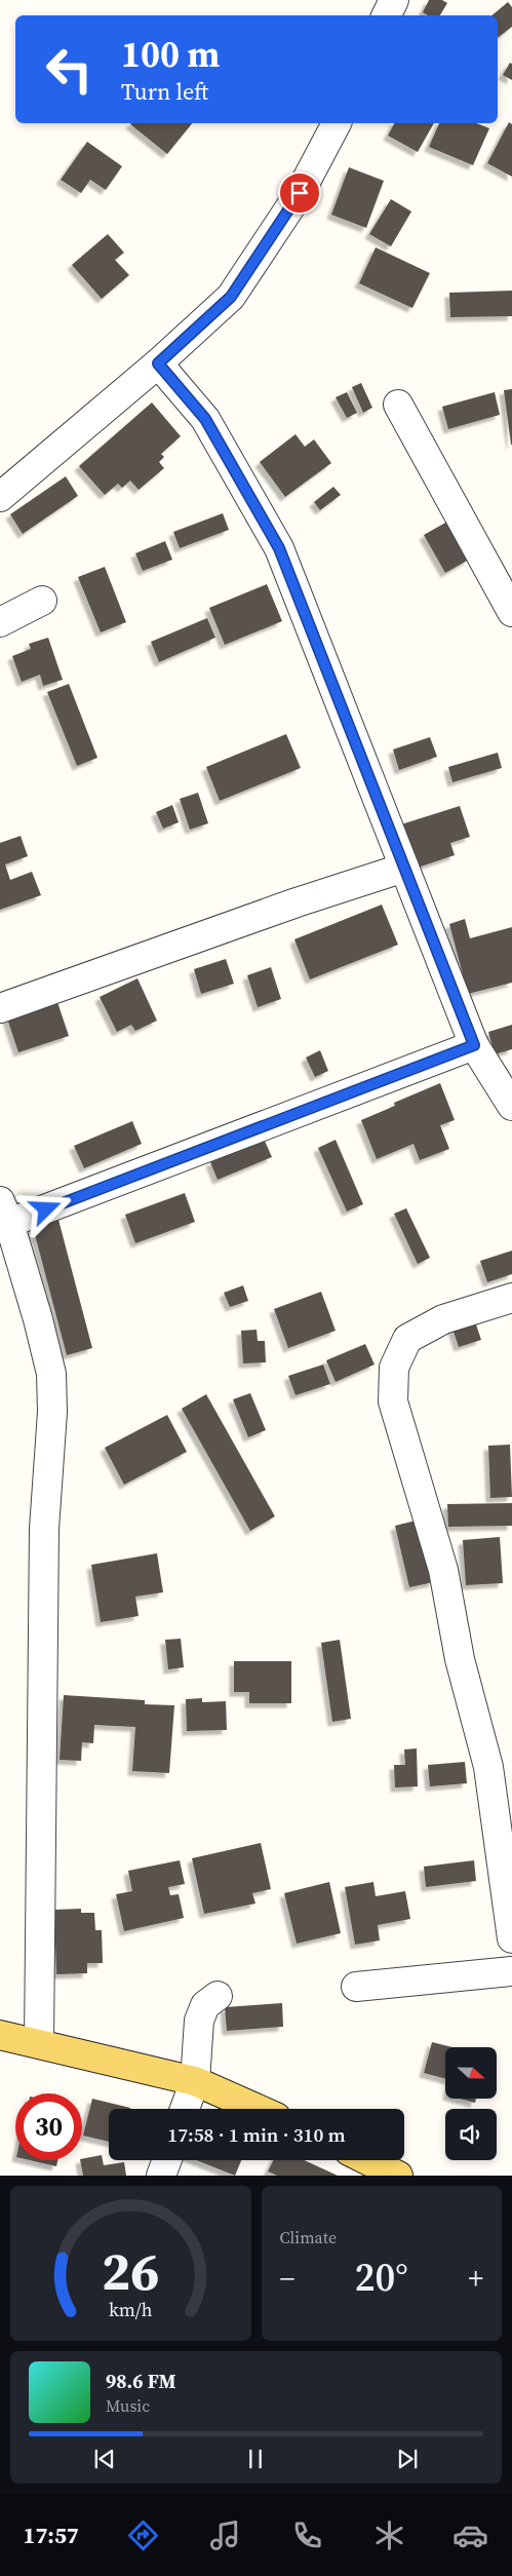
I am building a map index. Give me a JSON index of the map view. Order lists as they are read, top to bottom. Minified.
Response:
{"north":"right","page":{"turn":["100 m","Turn left"],"limit":"30","trip":"17:58 · 1 min · 310 m","tile":"Climate","heat":["−","20°","+"],"song":["98.6 FM","Music"],"tabs":"17:57","gauge":["26","km/h"]}}
